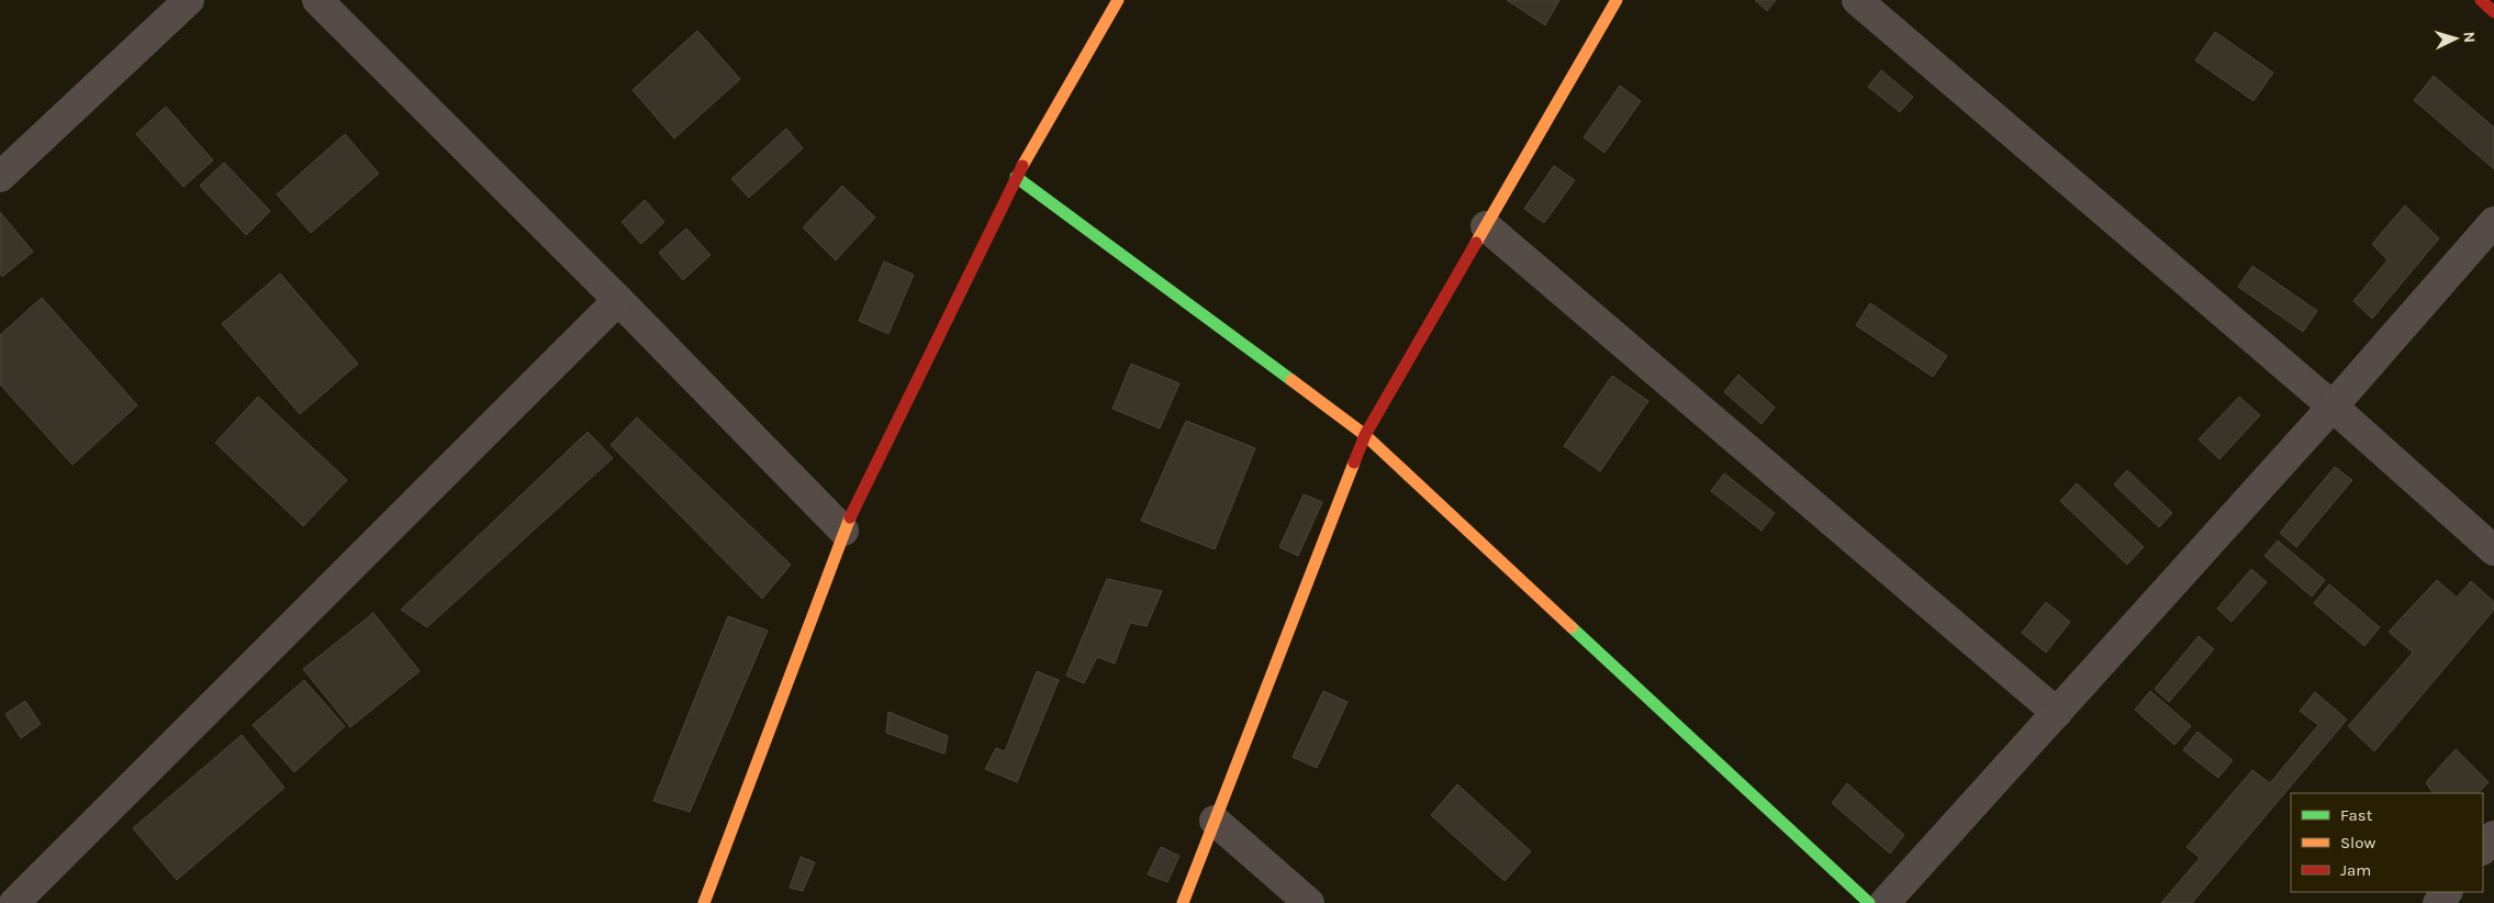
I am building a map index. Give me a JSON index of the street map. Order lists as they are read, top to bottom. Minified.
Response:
{"legend":["Fast","Slow","Jam"],"north":"right"}
